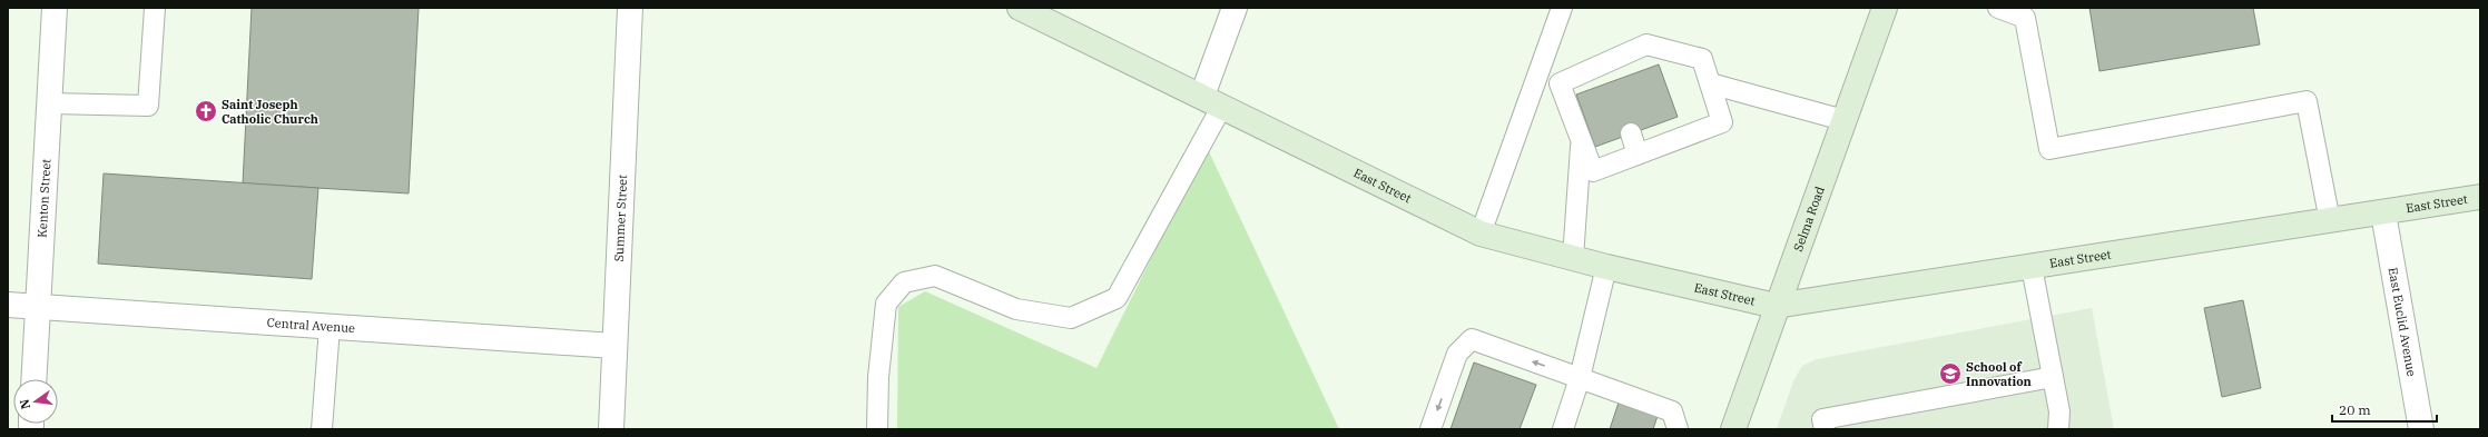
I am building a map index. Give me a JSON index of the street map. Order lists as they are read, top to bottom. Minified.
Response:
{"streets":{"street":["East Street","Kenton Street","Summer Street","Selma Road","East Euclid Avenue","Central Avenue"]},"crossings":[["East Street","Selma Road"],["East Street","East Euclid Avenue"],["Kenton Street","Central Avenue"],["Summer Street","Central Avenue"]],"places":{"church":["Saint Joseph Catholic Church"],"school or university":["School of Innovation"]},"scale_bar":"20 m","north":"left"}
